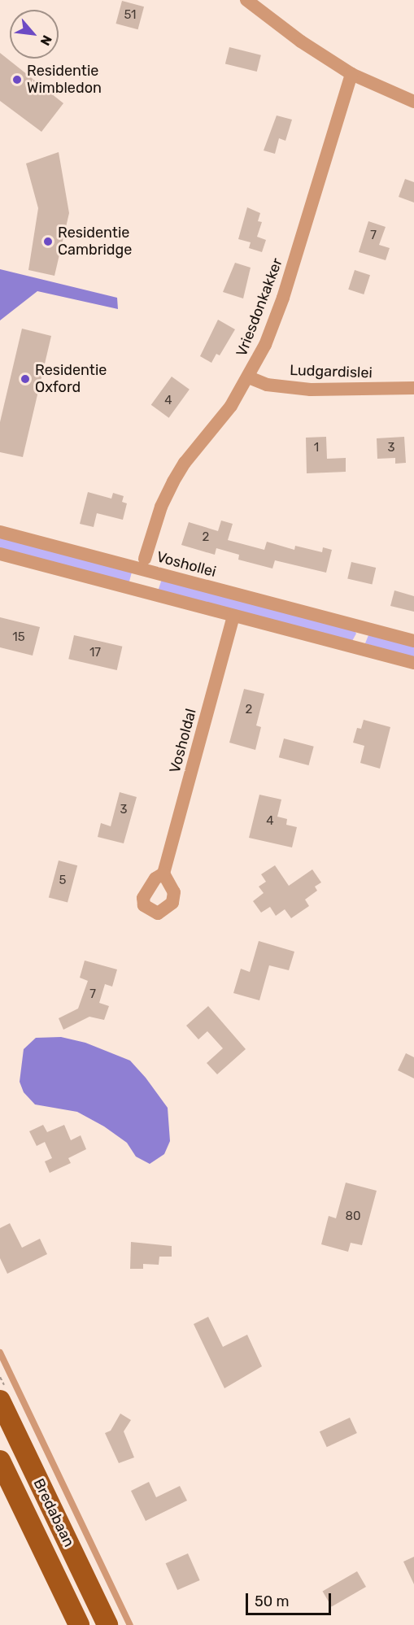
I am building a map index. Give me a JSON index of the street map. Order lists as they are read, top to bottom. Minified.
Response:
{"streets":{"main road":["Bredabaan"],"street":["Vriesdonkakker","Ludgardislei","Voshollei","Vosholdal"]},"crossings":[["Vriesdonkakker","Ludgardislei"]],"places":["Residentie Wimbledon","Residentie Cambridge","Residentie Oxford"],"house_numbers":["51","7","4","1","3","2","15","17","2","3","4","5","7","80"],"scale_bar":"50 m","north":"bottom right"}
